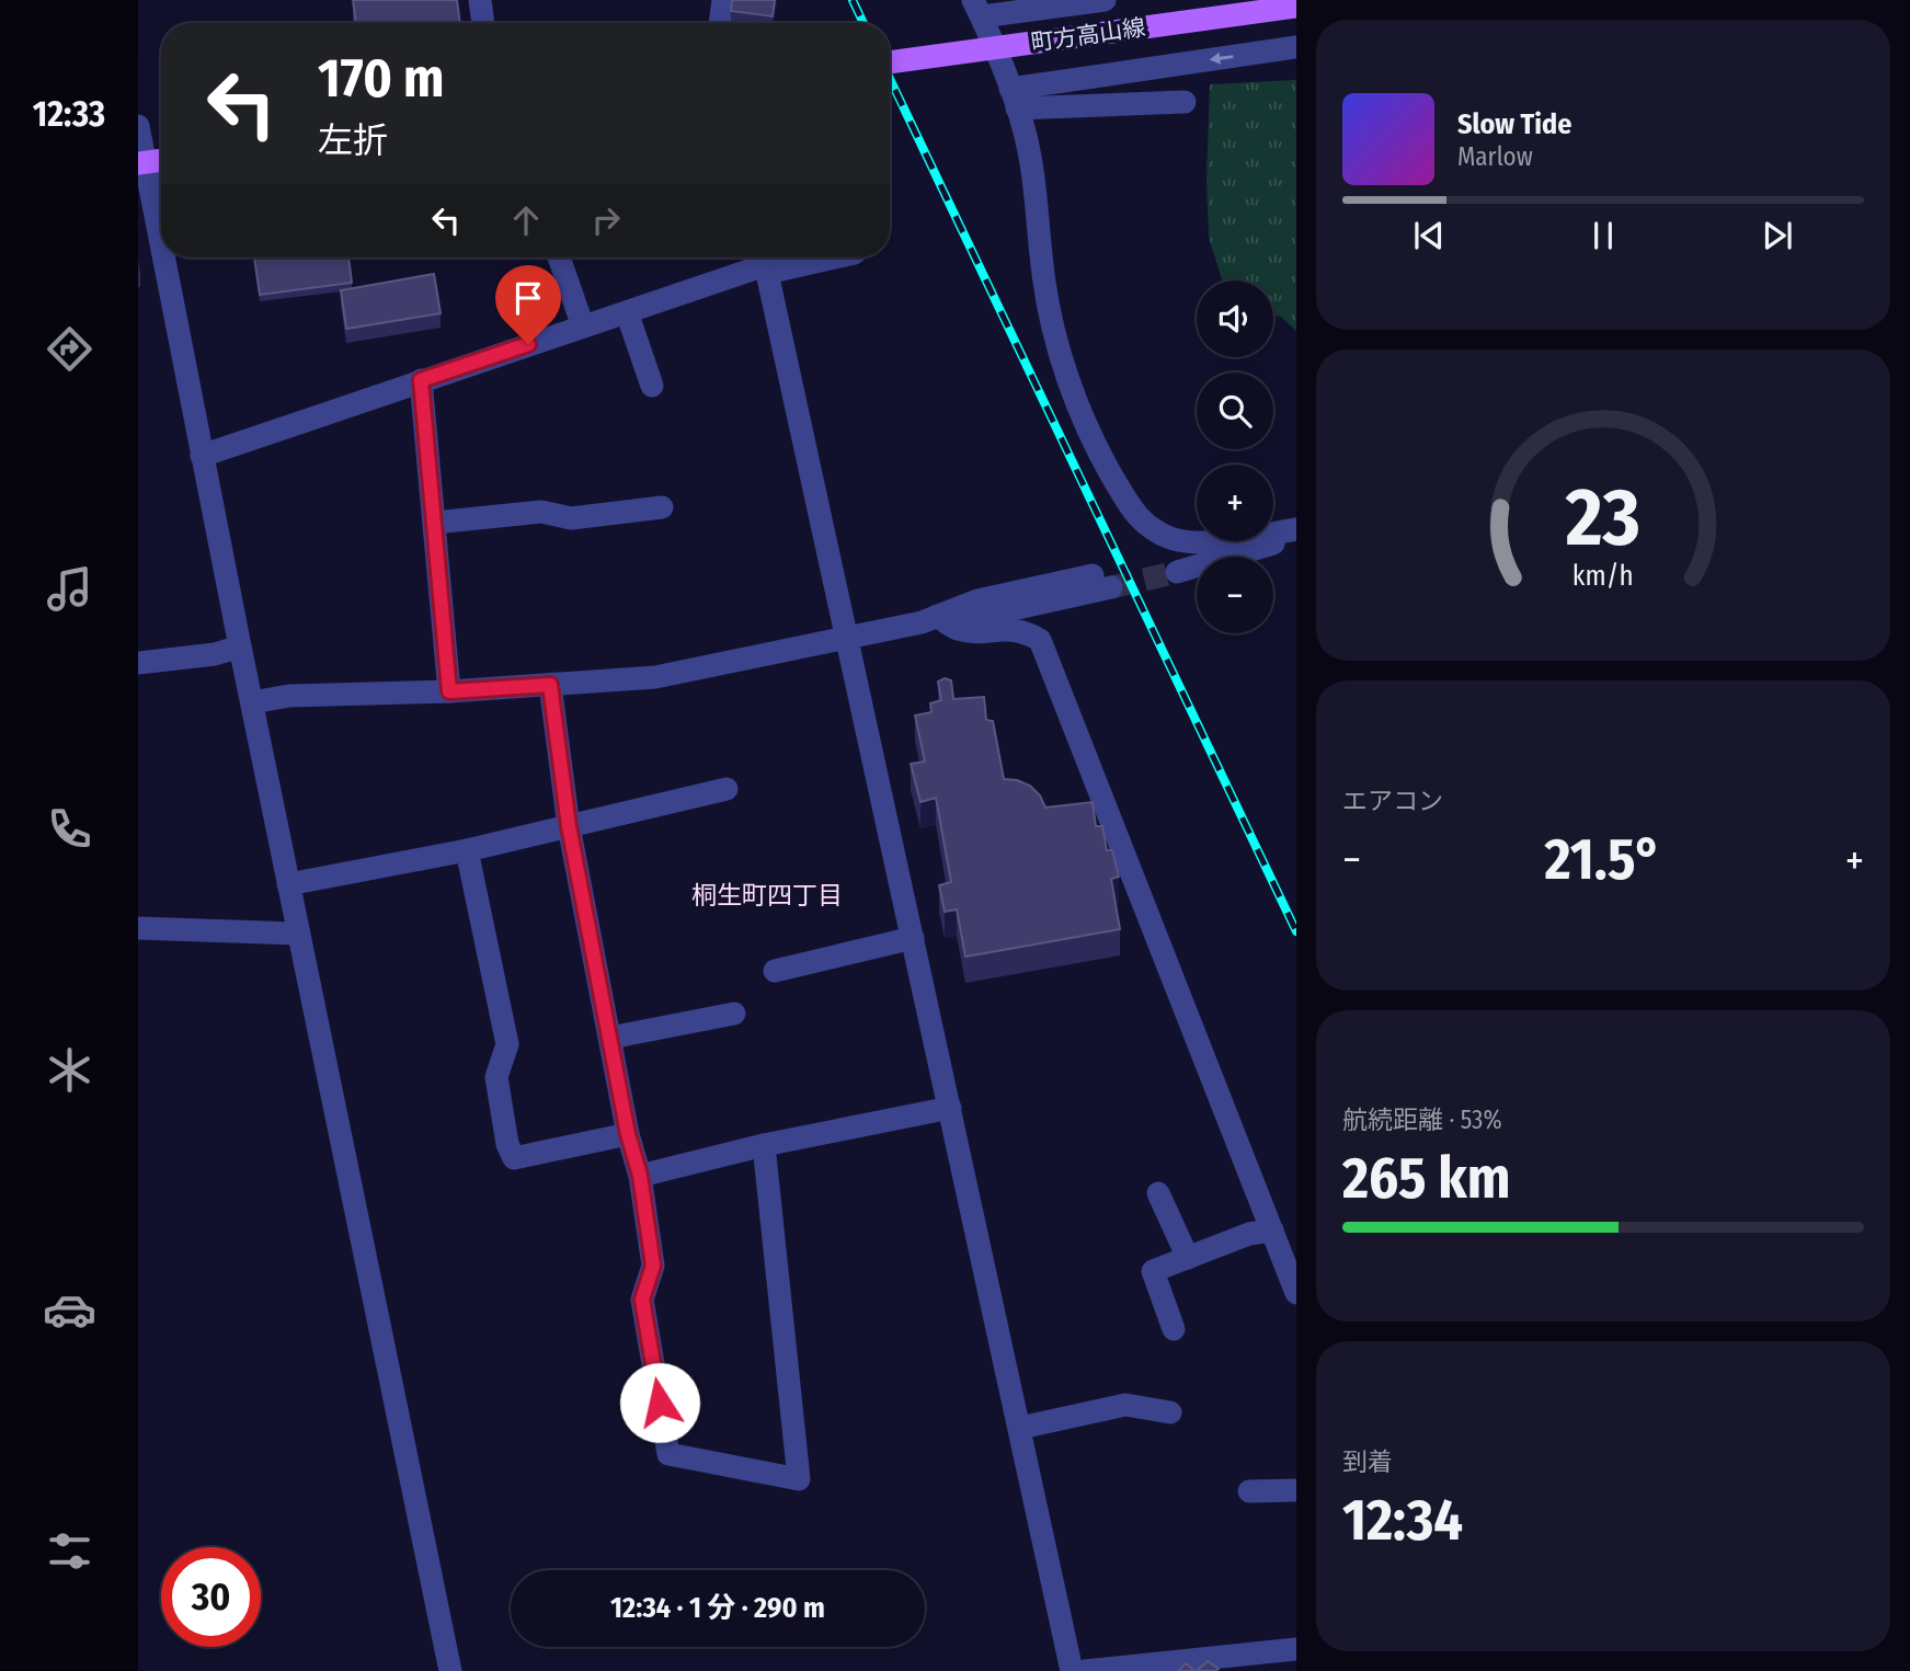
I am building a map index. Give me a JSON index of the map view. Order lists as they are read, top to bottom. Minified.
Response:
{"streets":{"main road":["町方高山線"]},"districts":["桐生町四丁目"],"page":{"tabs":"12:33","turn":["170 m","左折"],"song":["Slow Tide","Marlow"],"map_buttons":["+","−"],"tile":["エアコン",["航続距離 · 53%","265 km"],["到着","12:34"]],"heat":["−","21.5°","+"],"limit":"30","trip":"12:34 · 1 分 · 290 m","gauge":["23","km/h"]}}
